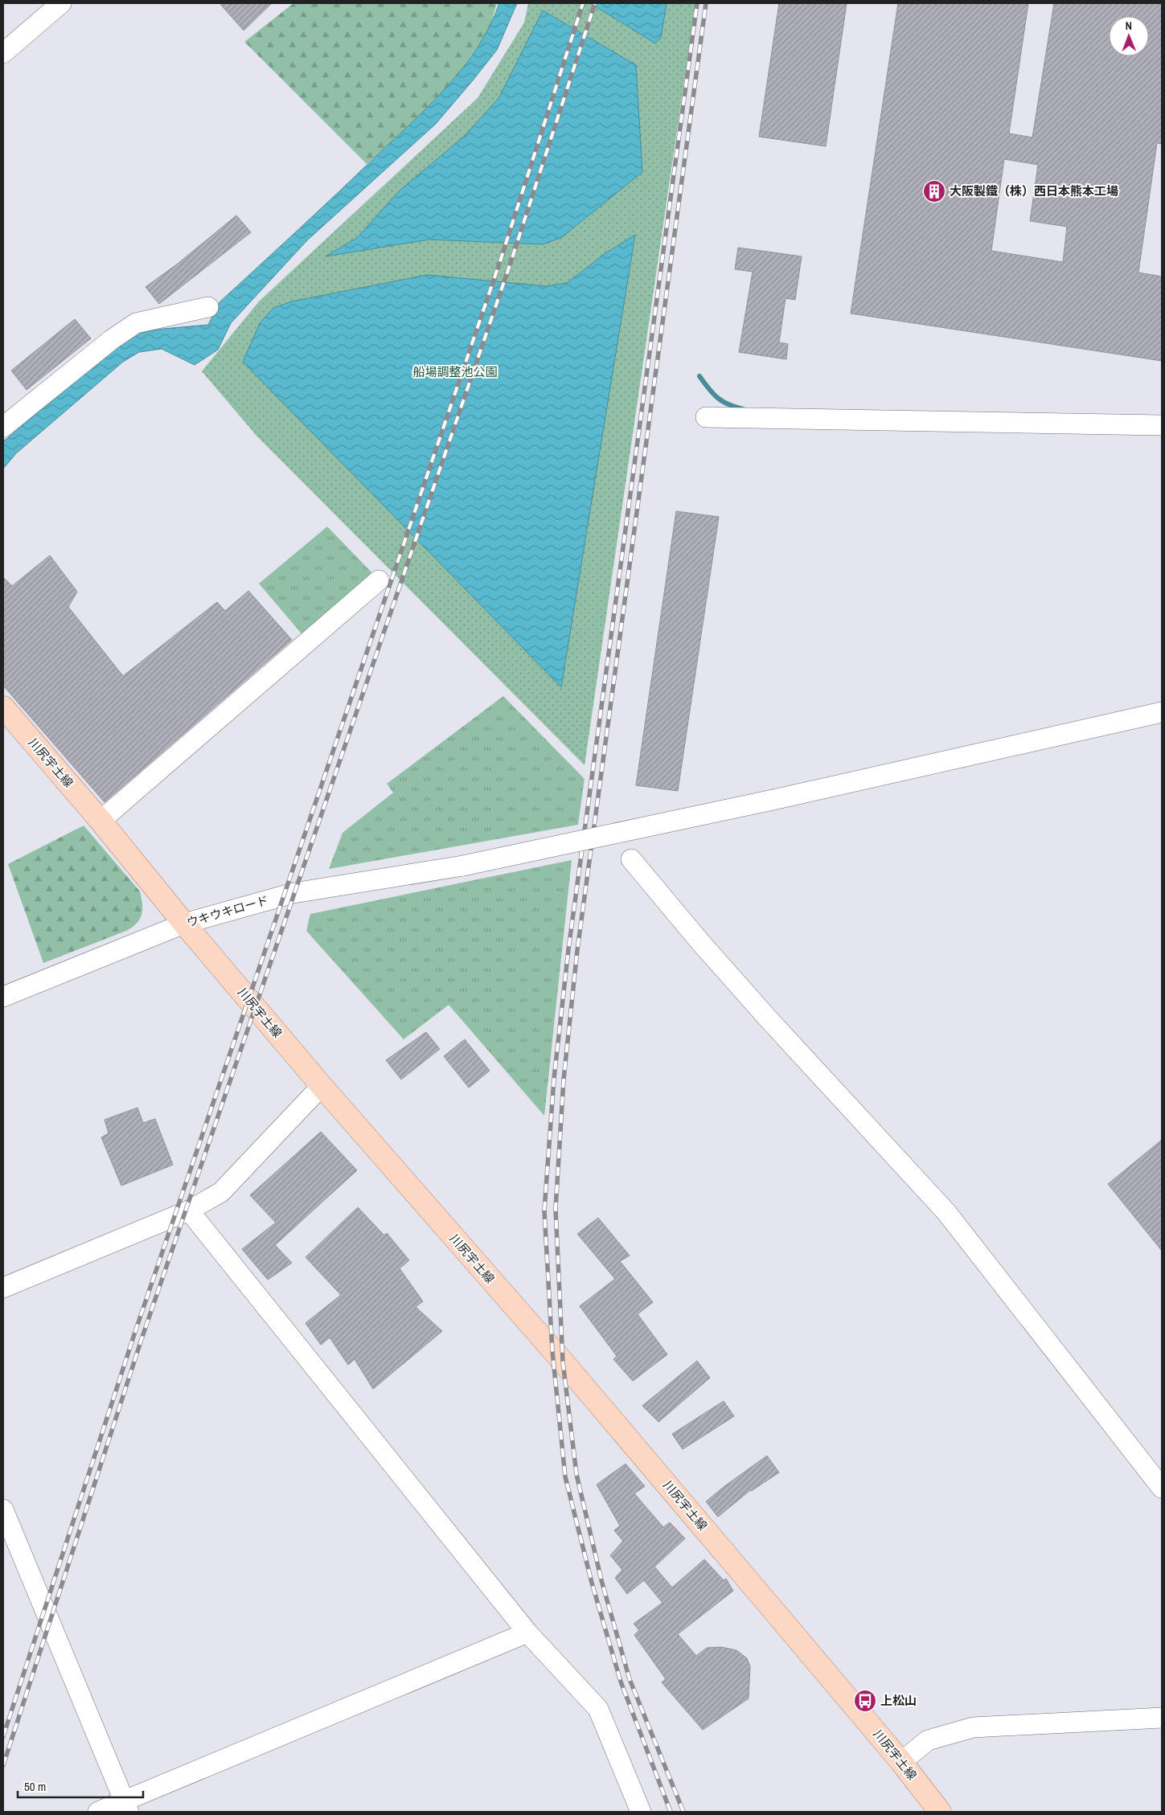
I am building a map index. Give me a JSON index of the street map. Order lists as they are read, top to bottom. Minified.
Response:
{"streets":{"main road":["川尻宇土線"],"street":["ウキウキロード"]},"crossings":[["川尻宇土線","ウキウキロード"]],"parks":["船場調整池公園"],"places":{"building":["大阪製鐵（株）西日本熊本工場"],"bus stop":["上松山"]},"scale_bar":"50 m","north":"top"}
